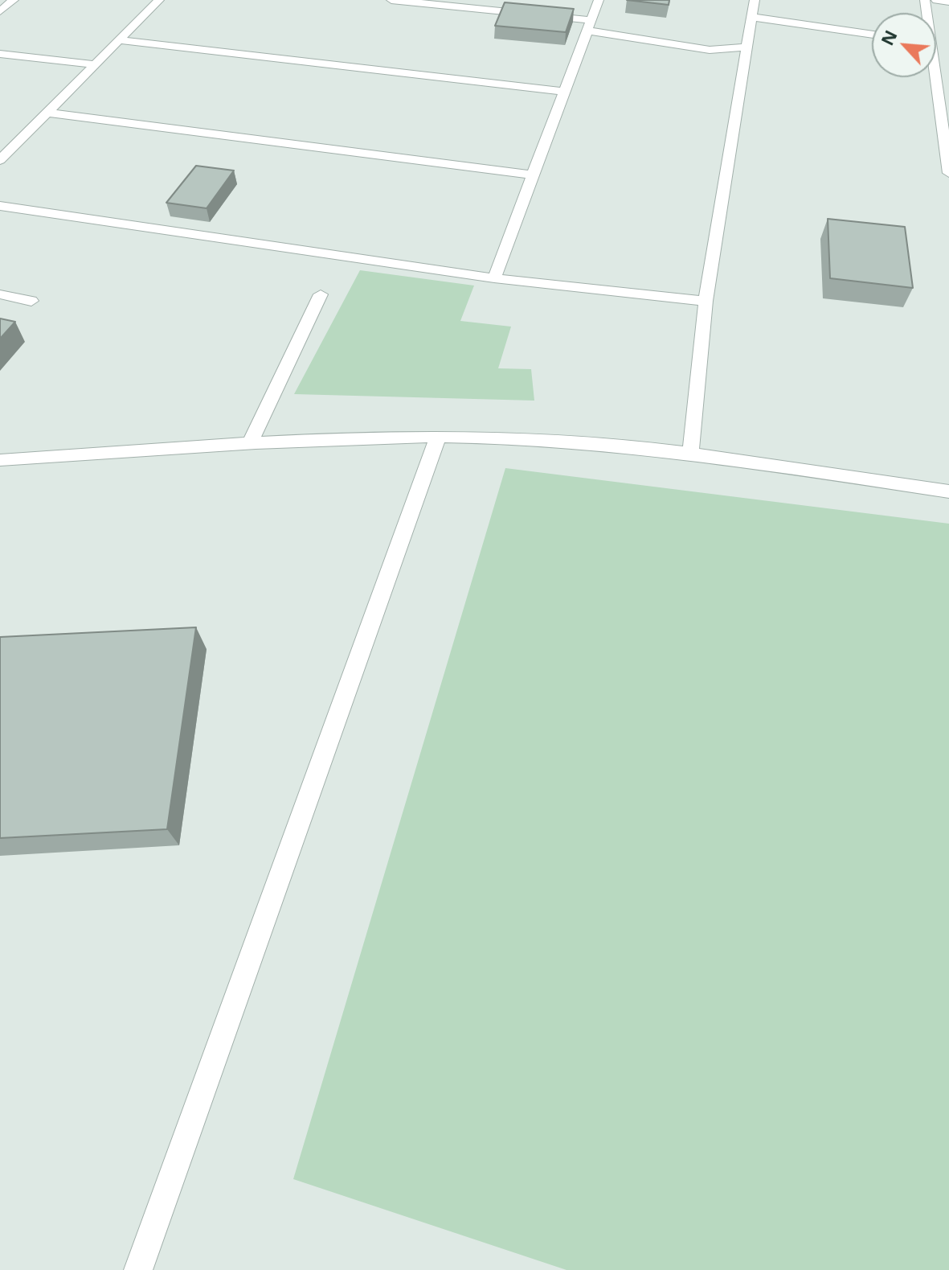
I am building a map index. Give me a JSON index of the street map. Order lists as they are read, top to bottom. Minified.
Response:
{"north":"top left"}
